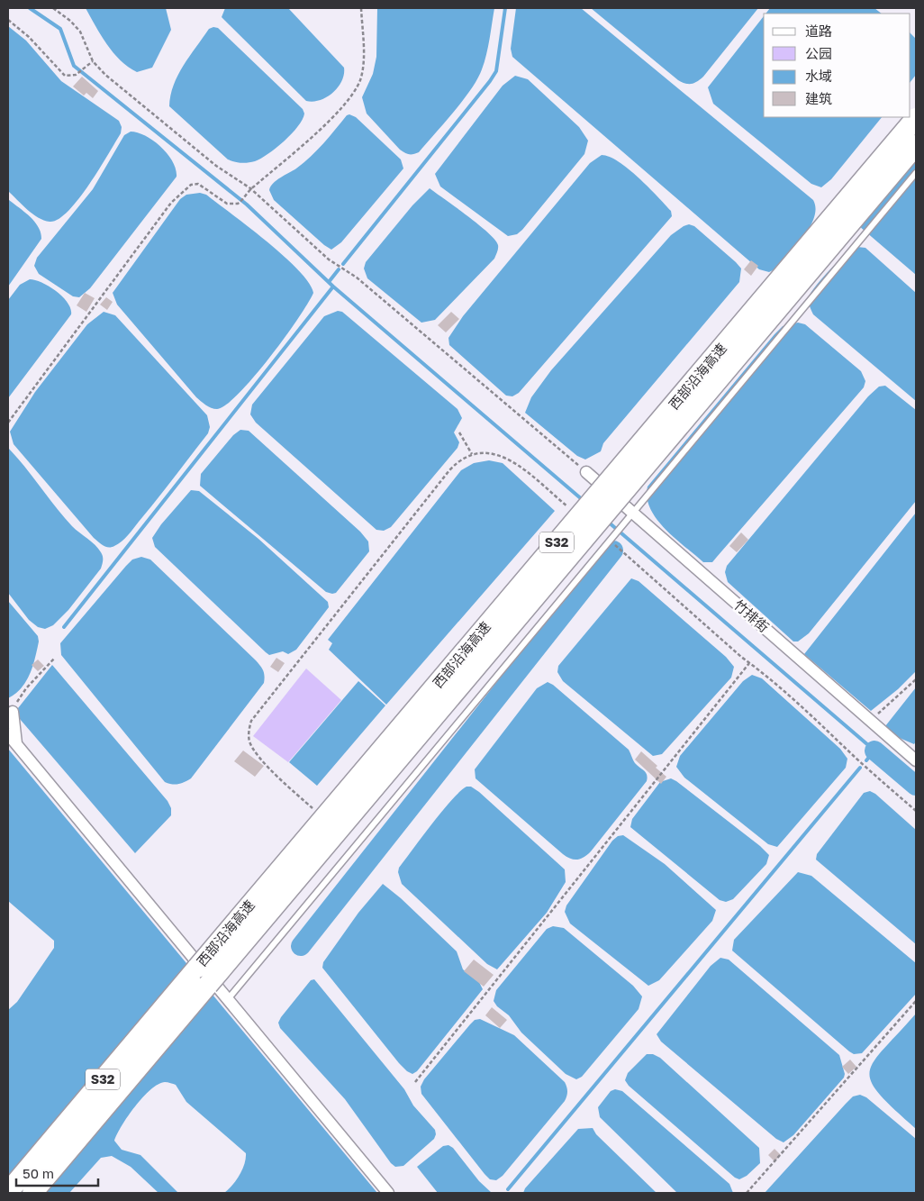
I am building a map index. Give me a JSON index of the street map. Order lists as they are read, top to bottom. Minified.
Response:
{"streets":{"highway":["西部沿海高速","S32"],"street":["竹排街"]},"legend":["道路","公园","水域","建筑"],"scale_bar":"50 m"}
